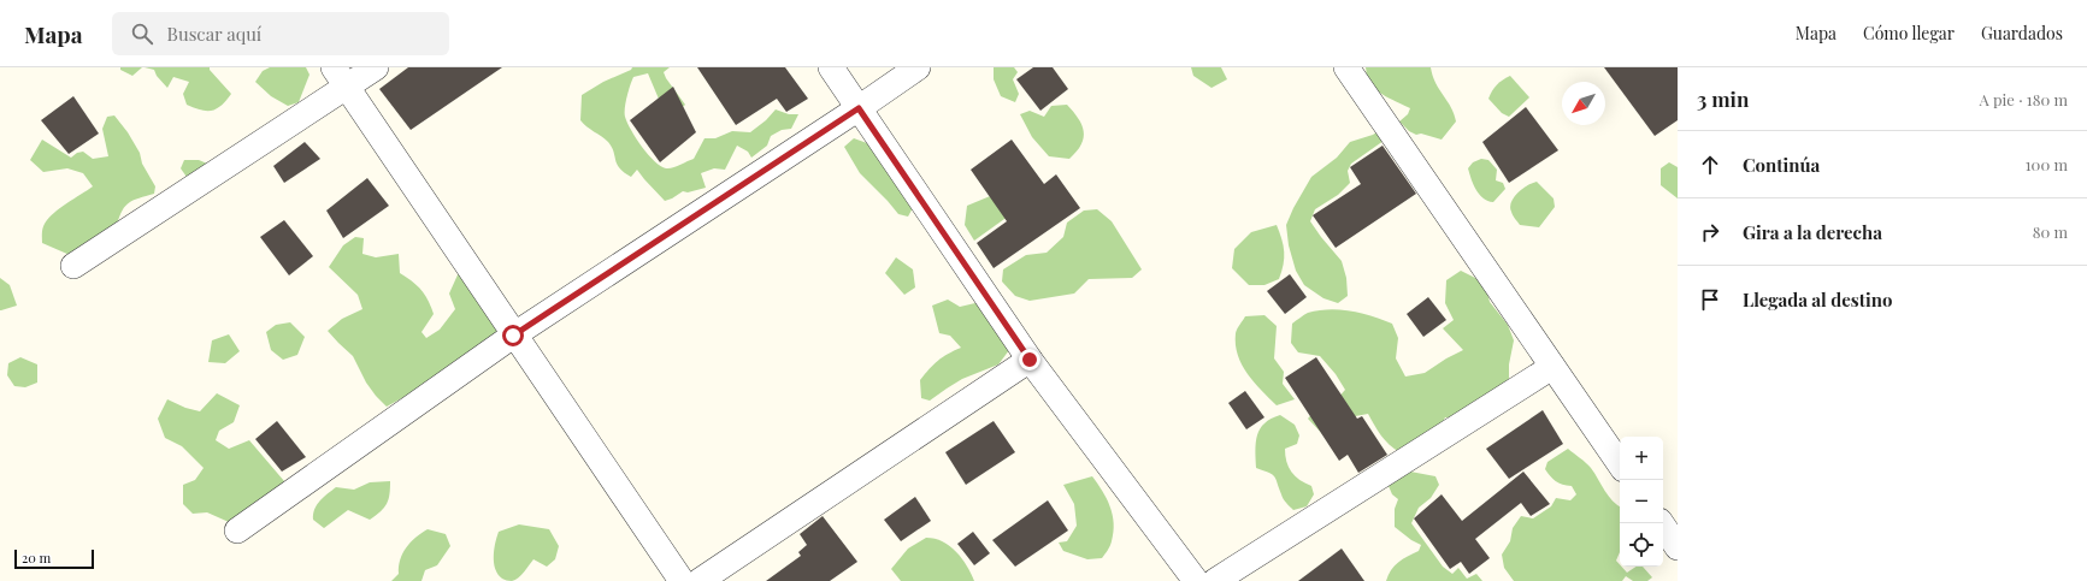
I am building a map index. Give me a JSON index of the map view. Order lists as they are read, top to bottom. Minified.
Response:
{"scale_bar":"20 m","north":"bottom left","page":{"header":"Mapa","search":"Buscar aquí","nav":["Mapa","Cómo llegar","Guardados"],"heading":["3 min","A pie · 180 m"],"list":[["Continúa","100 m"],["Gira a la derecha","80 m"],"Llegada al destino"],"map_buttons":["+","−"],"scale":"20 m"}}
